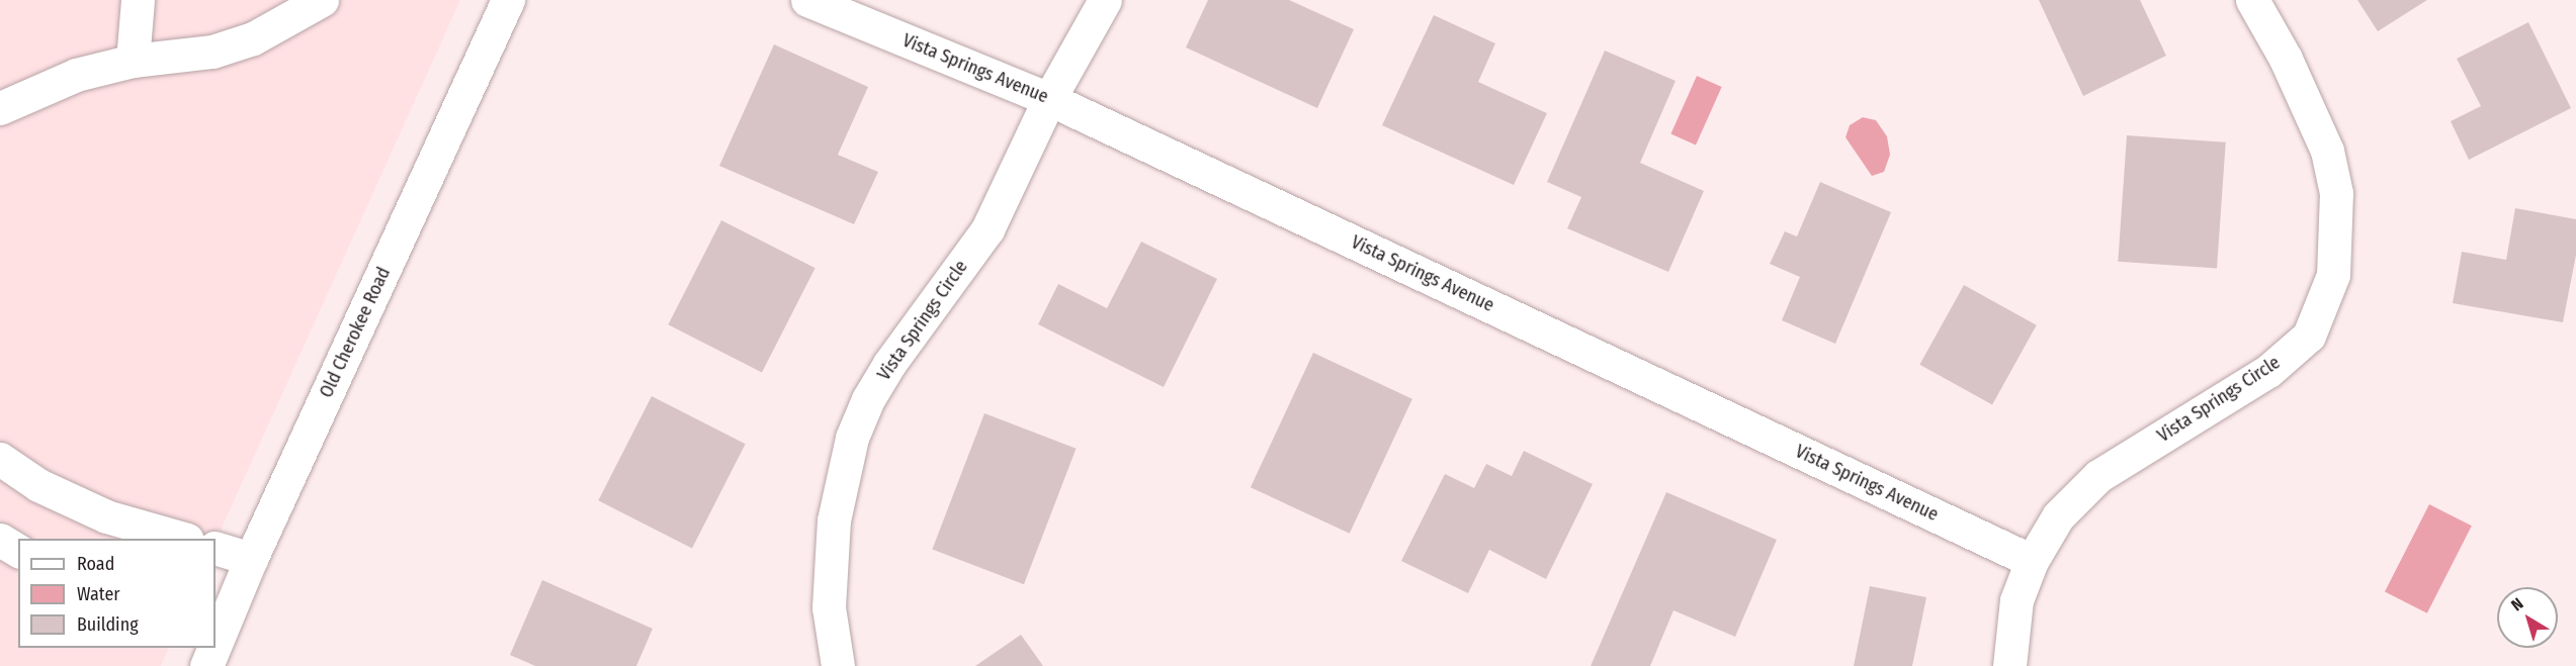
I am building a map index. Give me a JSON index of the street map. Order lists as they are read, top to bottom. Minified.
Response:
{"streets":{"street":["Vista Springs Avenue","Vista Springs Circle","Old Cherokee Road"]},"crossings":[["Vista Springs Avenue","Vista Springs Circle"]],"legend":["Road","Water","Building"],"north":"top left"}
